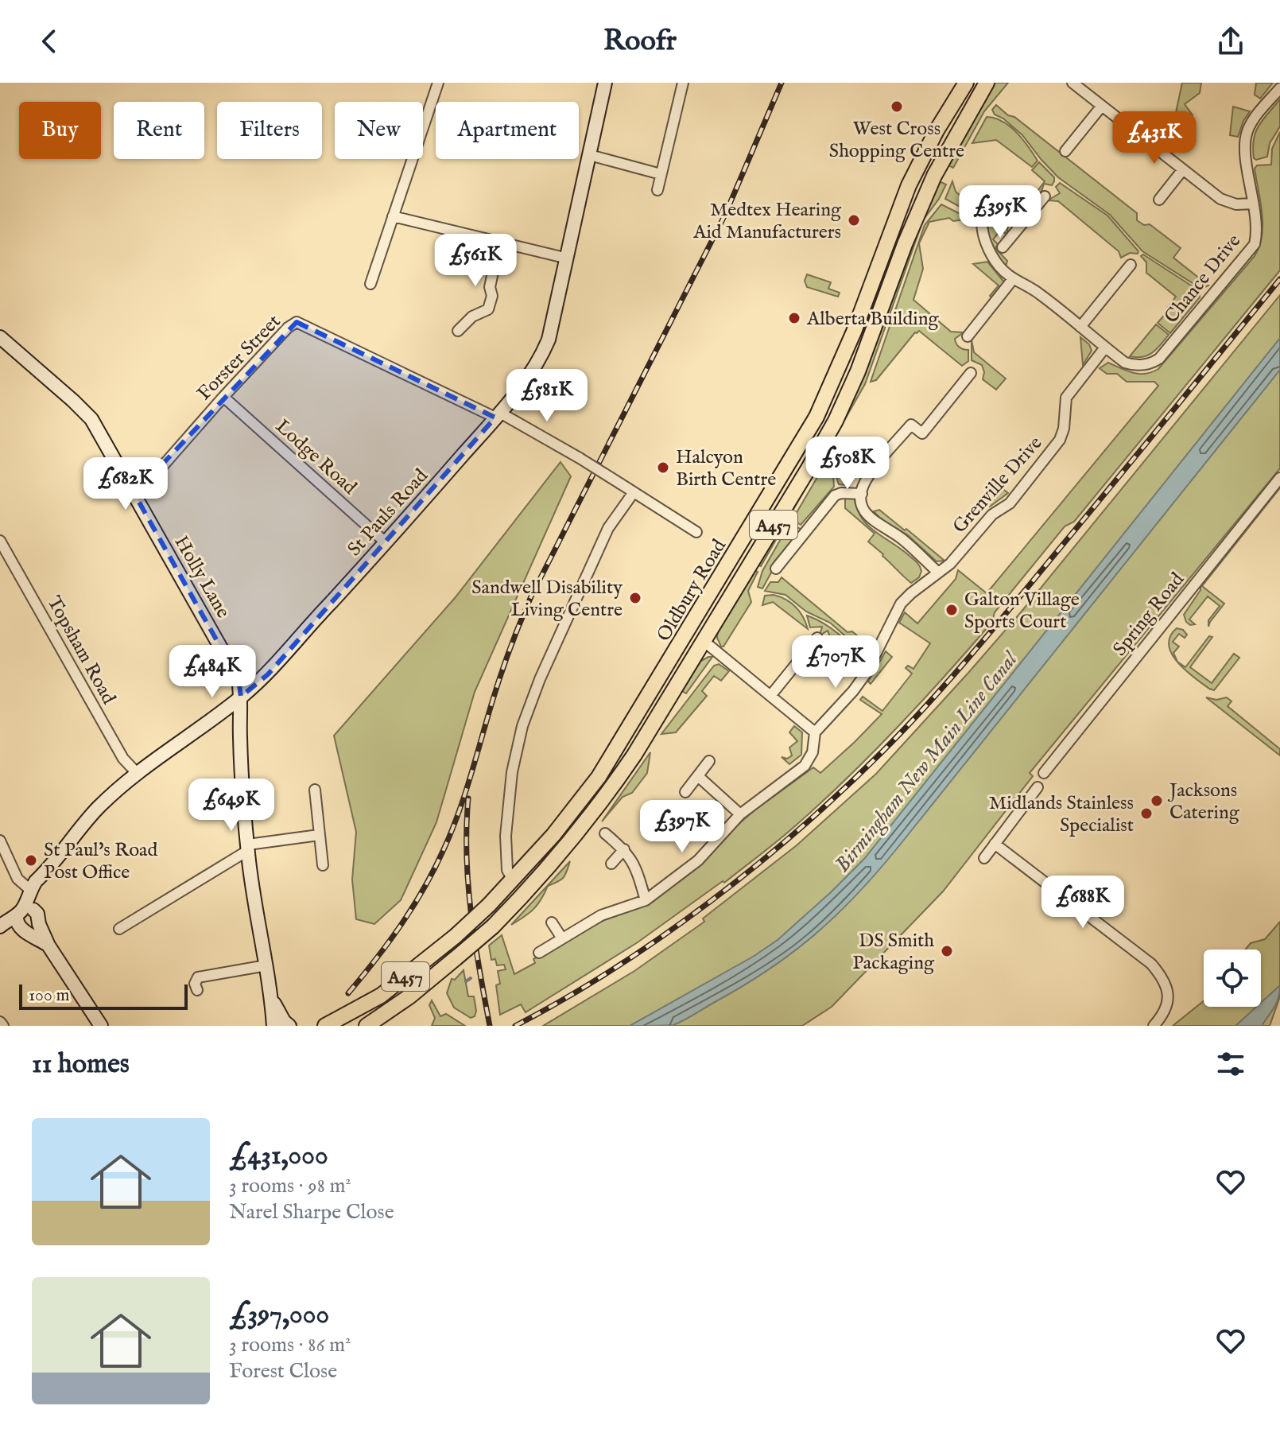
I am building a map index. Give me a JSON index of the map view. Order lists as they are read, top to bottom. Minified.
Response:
{"streets":{"main road":["St Pauls Road","A457","Holly Lane","Oldbury Road"],"street":["Chance Drive","Forster Street","Lodge Road","Grenville Drive","Spring Road","Topsham Road"]},"crossings":[["Chance Drive","Grenville Drive"],["Forster Street","Lodge Road"],["Forster Street","St Pauls Road"],["Forster Street","Holly Lane"],["Lodge Road","St Pauls Road"],["St Pauls Road","Holly Lane"],["St Pauls Road","Topsham Road"]],"water":["Birmingham New Main Line Canal"],"places":["West Cross Shopping Centre","Medtex Hearing Aid Manufacturers","Alberta Building","Halcyon Birth Centre","Sandwell Disability Living Centre","Galton Village Sports Court","Jacksons Catering","Midlands Stainless Specialist","St Paul's Road Post Office","DS Smith Packaging"],"scale_bar":"100 m","page":{"header":"Roofr","chip":["Buy","Rent","Filters","New","Apartment"],"price":["£431K","£395K","£561K","£581K","£508K","£682K","£707K","£484K","£649K","£397K","£688K"],"scale":"100 m","heading":"11 homes","list":[{"name":"£431,000","note":"3 rooms · 98 m² · Narel Sharpe Close"},{"name":"£397,000","note":"3 rooms · 86 m² · Forest Close"}]}}
